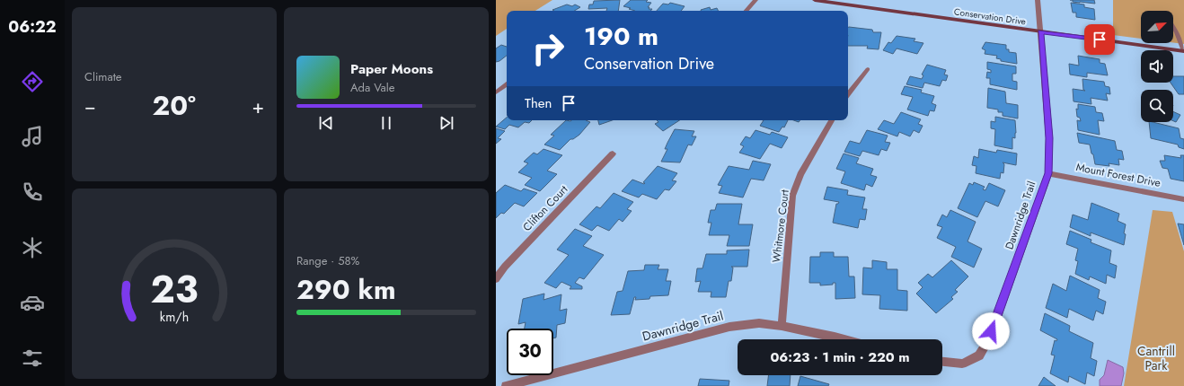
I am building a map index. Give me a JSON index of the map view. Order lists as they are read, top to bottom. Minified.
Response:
{"streets":{"street":["Conservation Drive","Mount Forest Drive","Clifton Court","Dawnridge Trail","Whitmore Court"]},"crossings":[["Conservation Drive","Dawnridge Trail"],["Mount Forest Drive","Dawnridge Trail"],["Dawnridge Trail","Whitmore Court"]],"parks":["Cantrill Park"],"north":"top right","page":{"tabs":"06:22","tile":["Climate",["Range · 58%","290 km"]],"turn":["190 m","Conservation Drive"],"song":["Paper Moons","Ada Vale"],"then":"Then","heat":["−","20°","+"],"limit":"30","trip":"06:23 · 1 min · 220 m","gauge":["23","km/h"]}}
